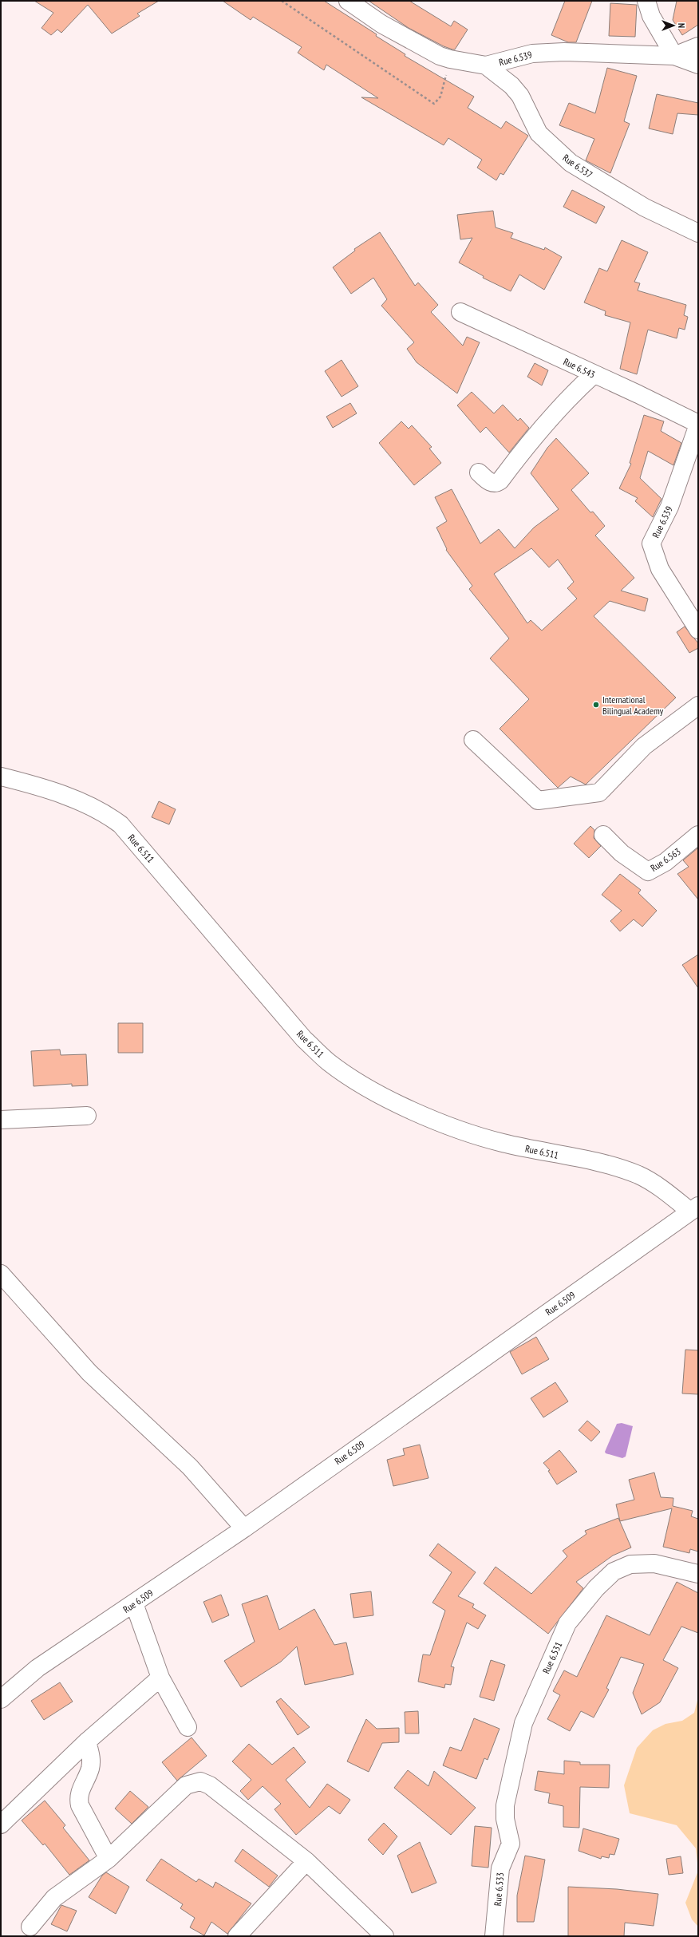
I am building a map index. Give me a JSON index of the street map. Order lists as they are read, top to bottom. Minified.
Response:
{"streets":{"street":["Rue 6.539","Rue 6.537","Rue 6.543","Rue 6.511","Rue 6.563","Rue 6.509","Rue 6.531","Rue 6.533"]},"crossings":[["Rue 6.539","Rue 6.537"],["Rue 6.539","Rue 6.543"],["Rue 6.511","Rue 6.509"],["Rue 6.531","Rue 6.533"]],"places":["International Bilingual Academy"],"north":"right"}
